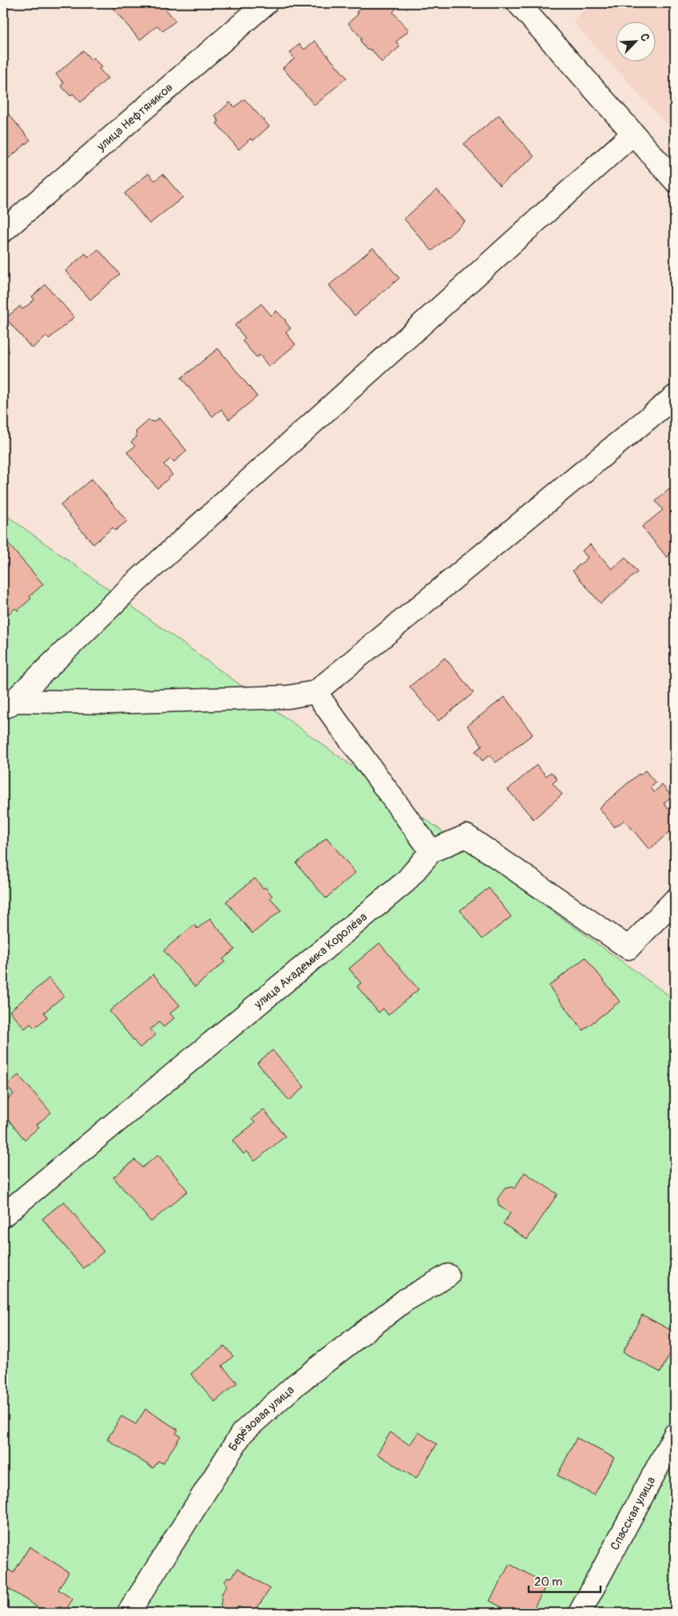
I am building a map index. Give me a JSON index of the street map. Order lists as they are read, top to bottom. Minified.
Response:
{"streets":{"street":["улица Нефтяников","улица Академика Королёва","Берёзовая улица","Спасская улица"]},"scale_bar":"20 m","north":"top right"}
